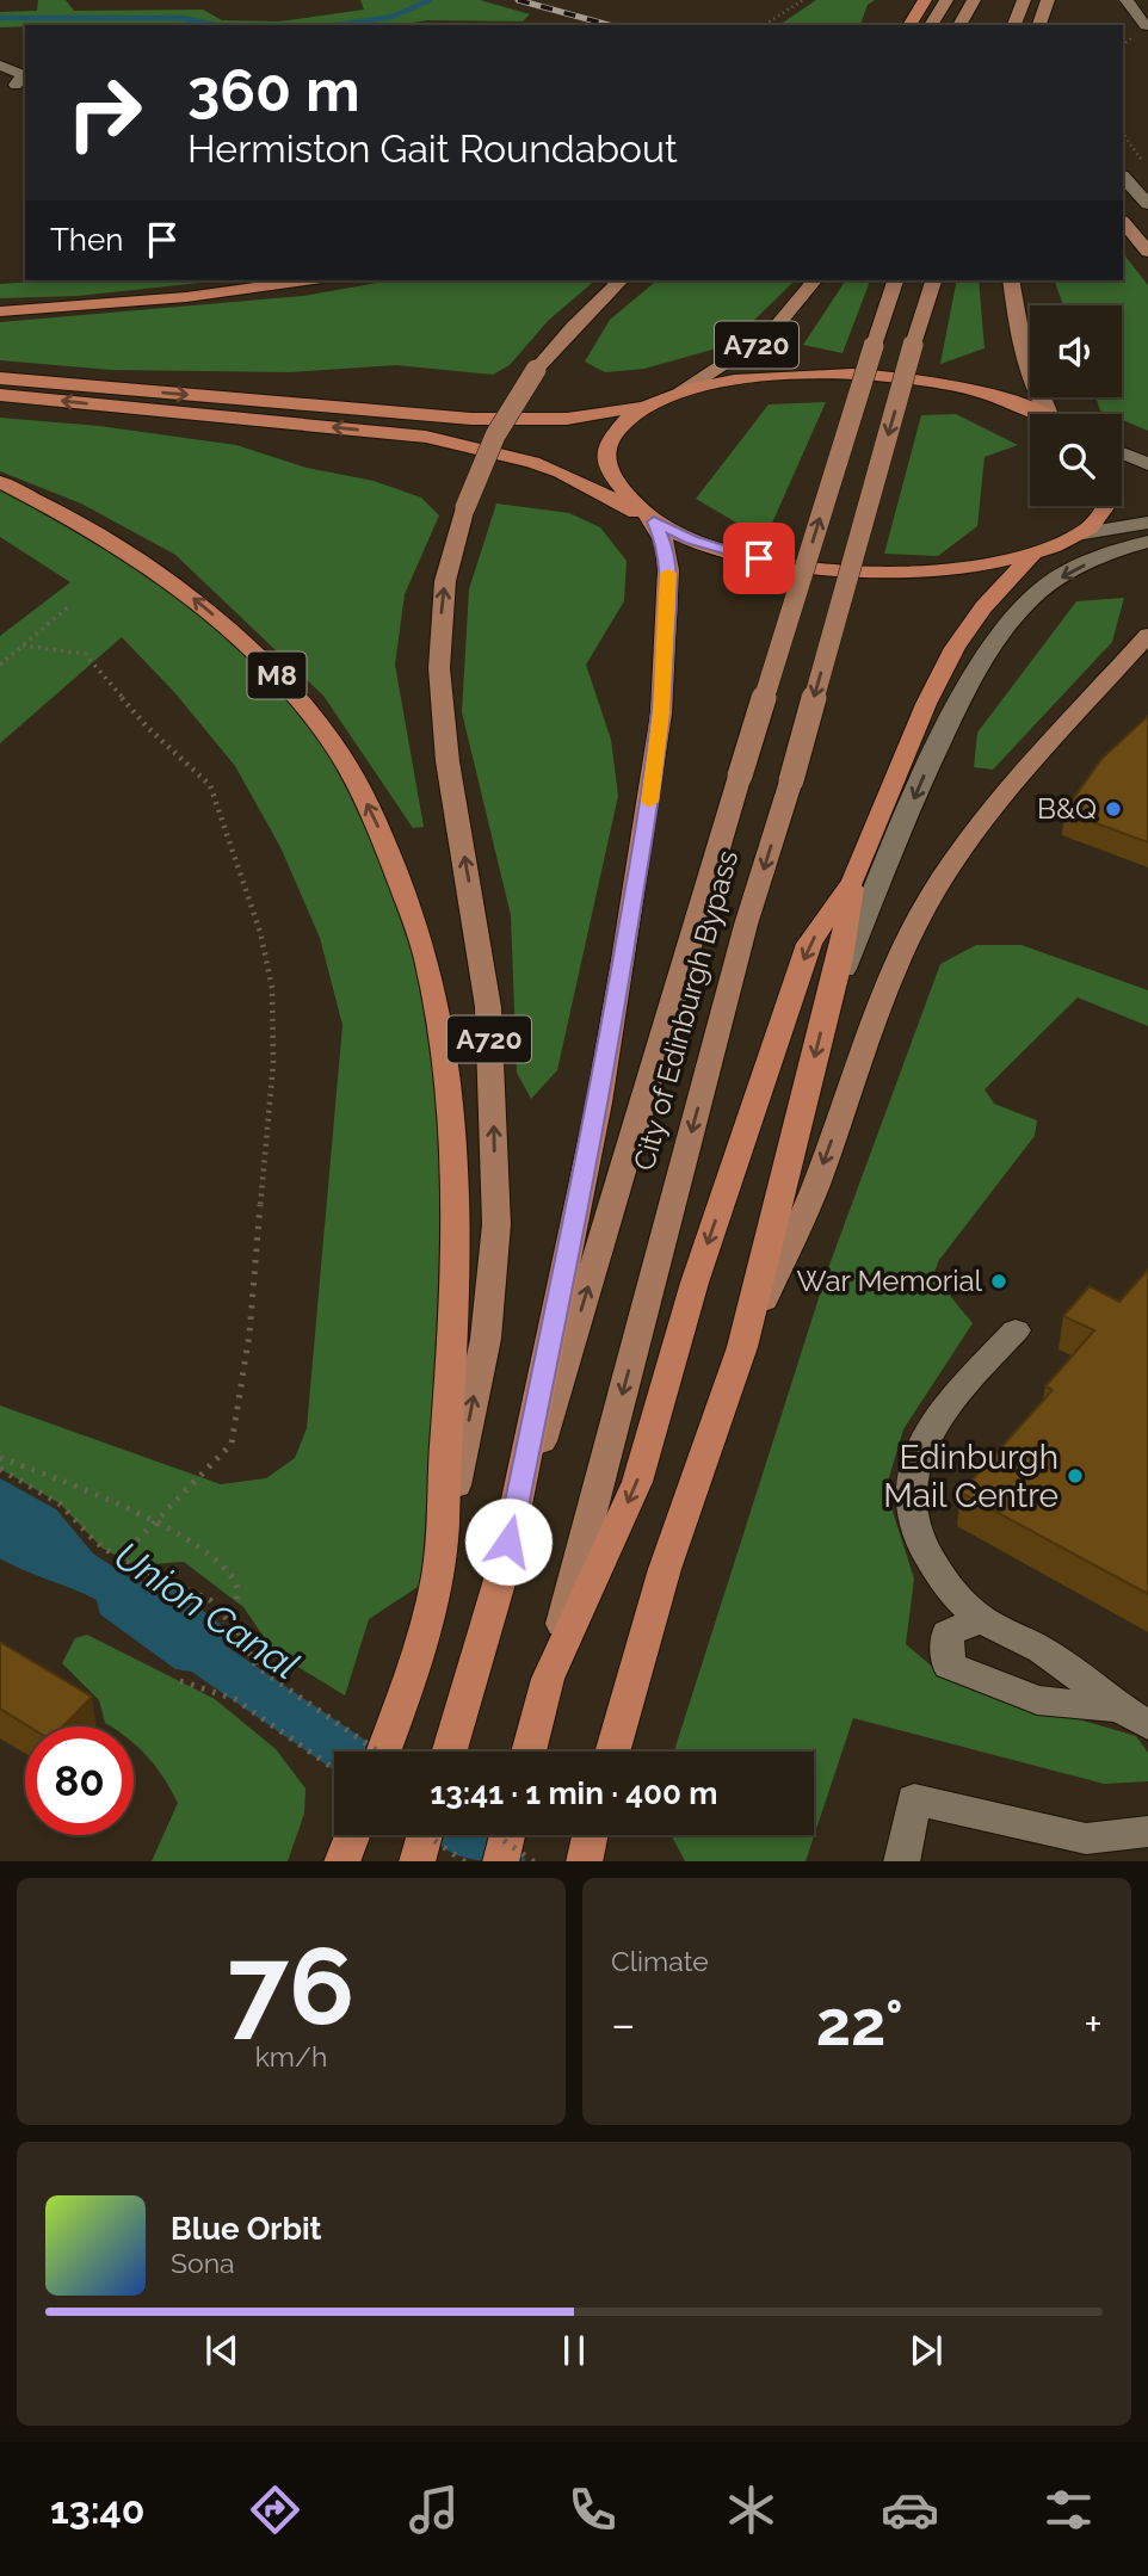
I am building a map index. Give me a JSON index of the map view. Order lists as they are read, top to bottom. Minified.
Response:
{"streets":{"highway":["A720","M8","City of Edinburgh Bypass"]},"crossings":[["A720","M8"]],"water":["Union Canal"],"places":["B&Q","War Memorial","Edinburgh Mail Centre"],"page":{"turn":["360 m","Hermiston Gait Roundabout"],"then":"Then","limit":"80","trip":"13:41 · 1 min · 400 m","tile":[["76","km/h"],"Climate"],"heat":["−","22°","+"],"song":["Blue Orbit","Sona"],"tabs":"13:40"}}
